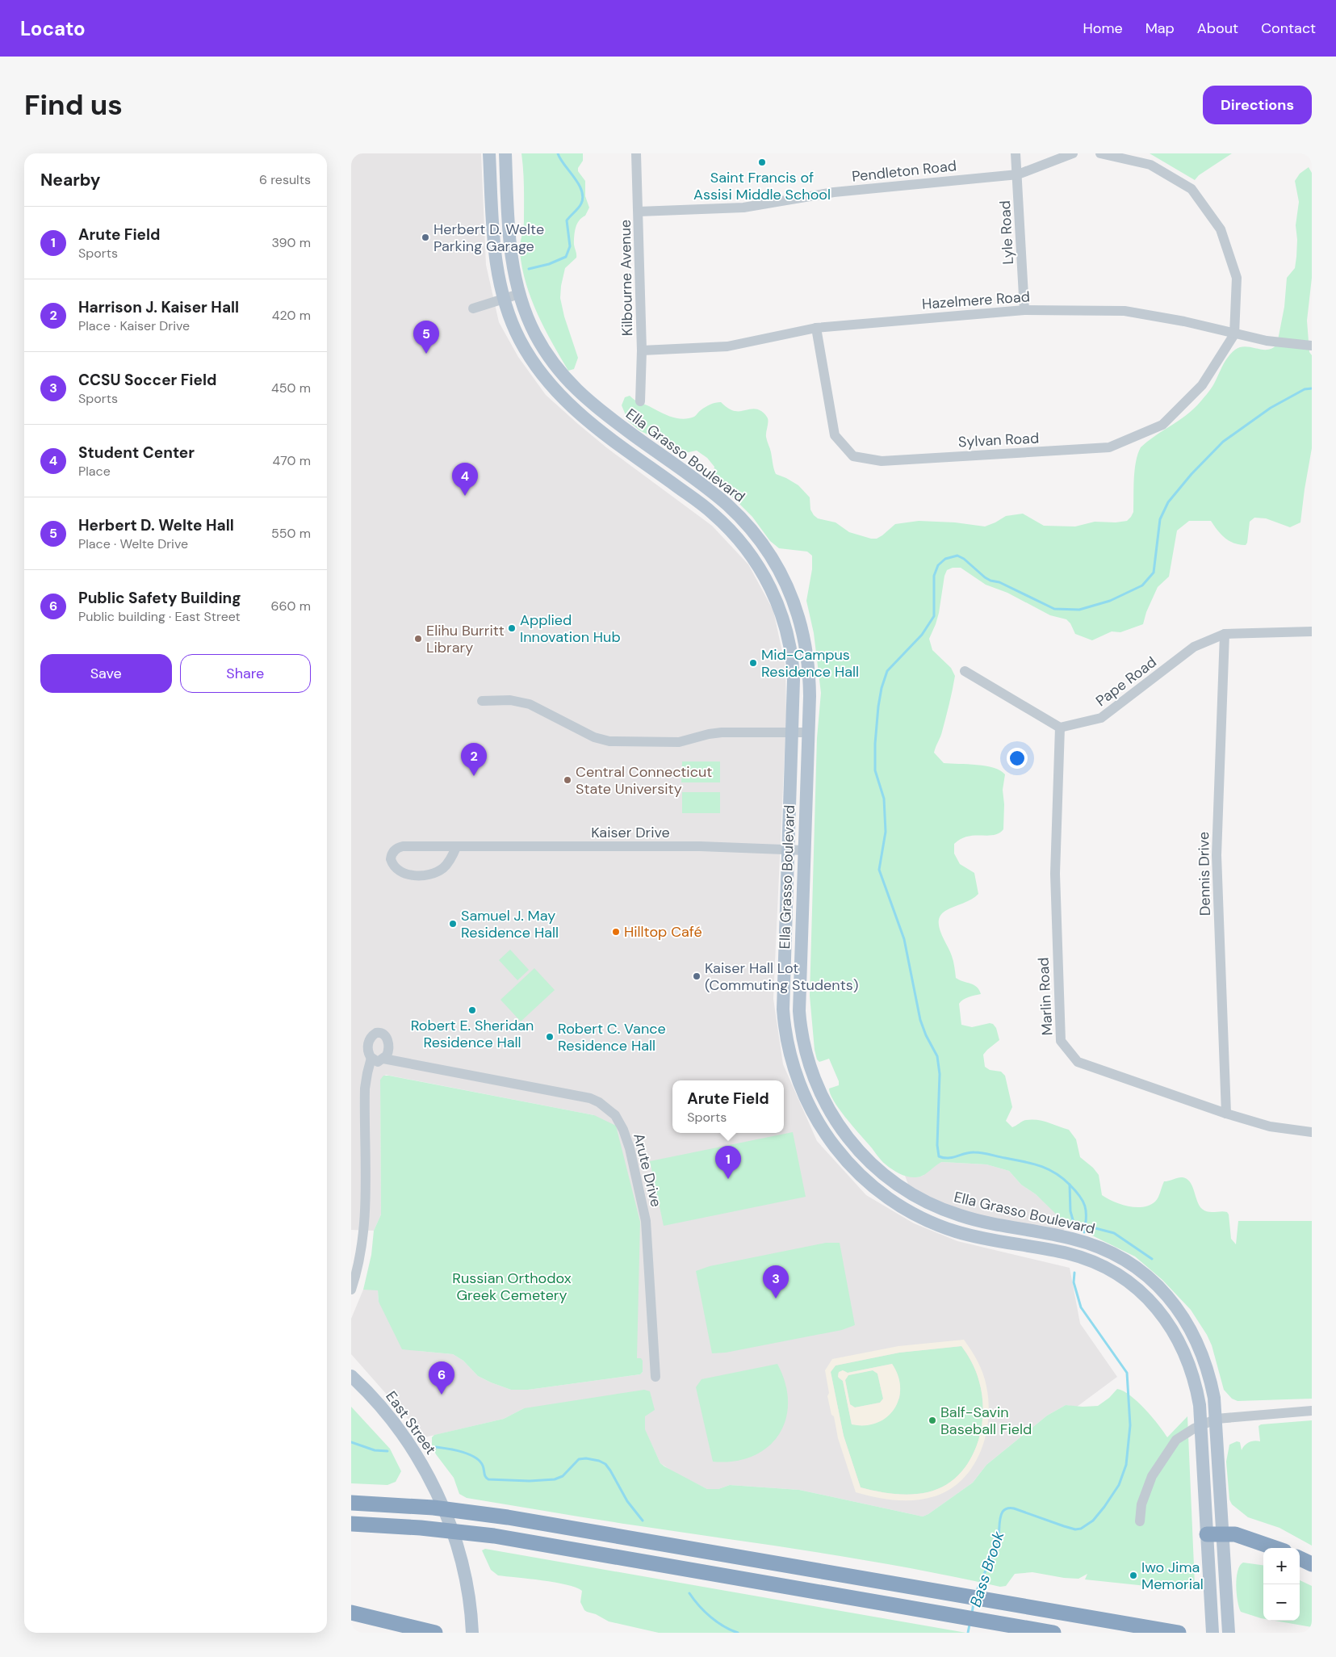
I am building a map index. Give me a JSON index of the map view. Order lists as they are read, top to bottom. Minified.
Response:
{"streets":{"main road":["Ella Grasso Boulevard","East Street"],"street":["Pendleton Road","Lyle Road","Kilbourne Avenue","Hazelmere Road","Sylvan Road","Pape Road","Kaiser Drive","Dennis Drive","Marlin Road","Arute Drive"]},"crossings":[["Pendleton Road","Lyle Road"],["Pendleton Road","Kilbourne Avenue"],["Lyle Road","Hazelmere Road"],["Kilbourne Avenue","Hazelmere Road"],["Hazelmere Road","Sylvan Road"],["Ella Grasso Boulevard","Kaiser Drive"],["Pape Road","Dennis Drive"],["Pape Road","Marlin Road"],["Dennis Drive","Marlin Road"]],"water":["Bass Brook"],"parks":["Russian Orthodox Greek Cemetery"],"places":["Saint Francis of Assisi Middle School","Herbert D. Welte Parking Garage","Applied Innovation Hub","Elihu Burritt Library","Mid-Campus Residence Hall","Central Connecticut State University","Samuel J. May Residence Hall","Hilltop Café","Kaiser Hall Lot (Commuting Students)","Robert E. Sheridan Residence Hall","Robert C. Vance Residence Hall","Balf-Savin Baseball Field","Iwo Jima Memorial"],"page":{"header":"Locato","nav":["Home","Map","About","Contact"],"buttons":["Directions",["Save","Share"]],"title":"Find us","heading":["Nearby","6 results"],"list":[{"mark":"1","name":"Arute Field","note":"Sports","value":"390 m"},{"mark":"2","name":"Harrison J. Kaiser Hall","note":"Place · Kaiser Drive","value":"420 m"},{"mark":"3","name":"CCSU Soccer Field","note":"Sports","value":"450 m"},{"mark":"4","name":"Student Center","note":"Place","value":"470 m"},{"mark":"5","name":"Herbert D. Welte Hall","note":"Place · Welte Drive","value":"550 m"},{"mark":"6","name":"Public Safety Building","note":"Public building · East Street","value":"660 m"}],"pins":["5","4","2","1","3","6"],"popup":["Arute Field","Sports"],"map_buttons":["+","−"]}}
